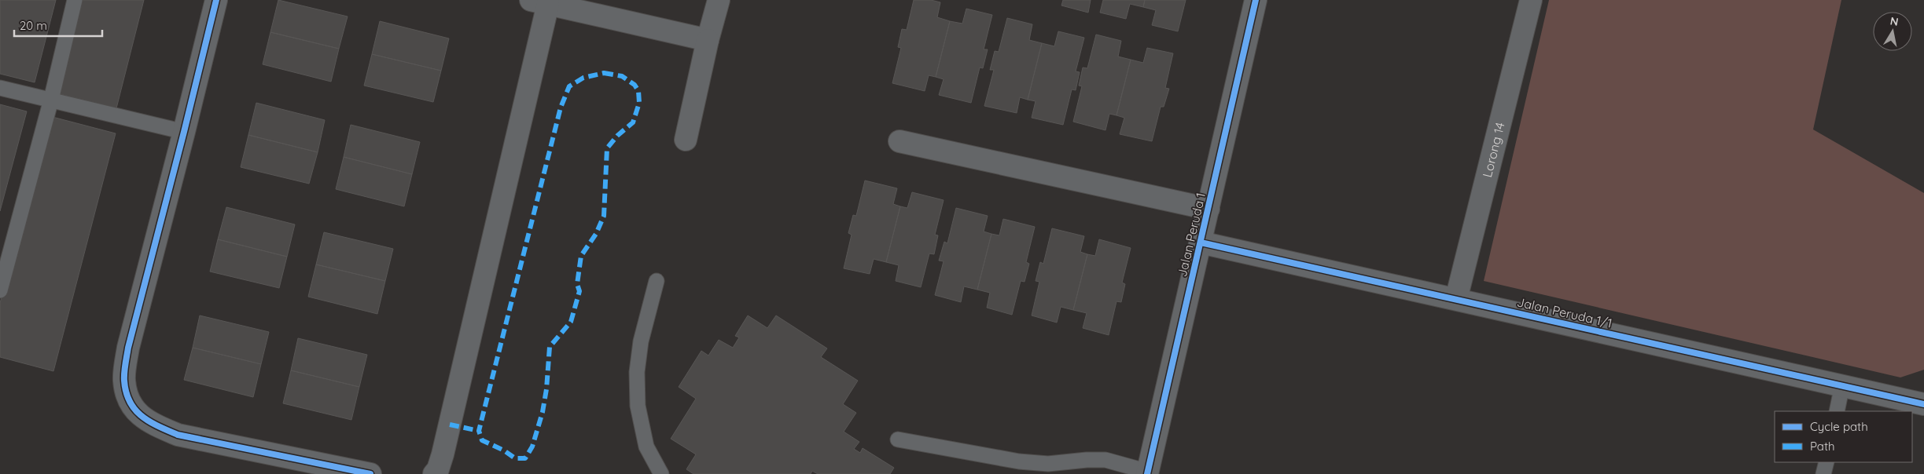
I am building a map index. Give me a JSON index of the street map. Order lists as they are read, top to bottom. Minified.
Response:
{"streets":{"street":["Lorong 14","Jalan Peruda 1","Jalan Peruda 1/1"]},"crossings":[["Lorong 14","Jalan Peruda 1/1"],["Jalan Peruda 1","Jalan Peruda 1/1"]],"legend":["Cycle path","Path"],"scale_bar":"20 m","north":"top"}
